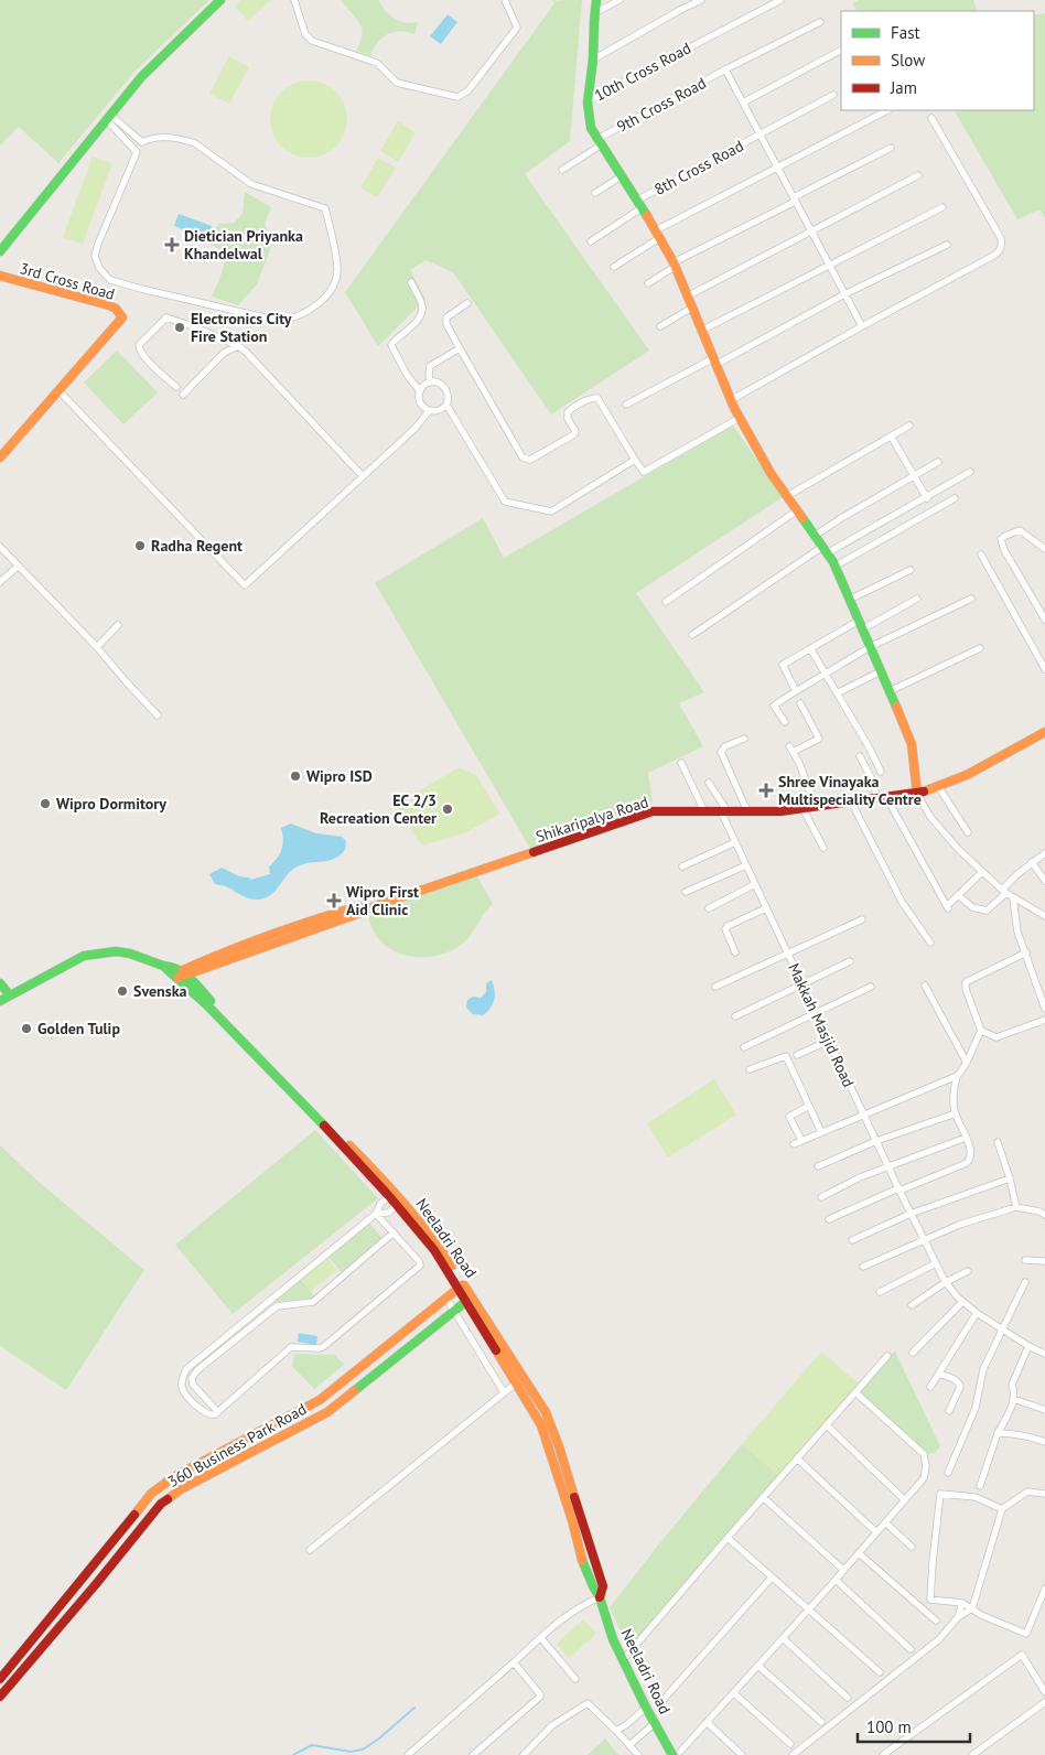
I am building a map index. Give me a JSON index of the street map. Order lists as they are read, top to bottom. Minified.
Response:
{"streets":{"main road":["3rd Cross Road","Shikaripalya Road","Neeladri Road","360 Business Park Road"],"street":["10th Cross Road","9th Cross Road","8th Cross Road","Makkah Masjid Road"]},"crossings":[["Shikaripalya Road","Makkah Masjid Road"],["Shikaripalya Road","Neeladri Road"],["Neeladri Road","360 Business Park Road"]],"places":{"health":["Dietician Priyanka Khandelwal","Shree Vinayaka Multispeciality Centre","Wipro First Aid Clinic"],"other":["Electronics City Fire Station","Radha Regent","Wipro ISD","Wipro Dormitory","EC 2/3 Recreation Center","Svenska","Golden Tulip"]},"legend":["Fast","Slow","Jam"],"scale_bar":"100 m"}
